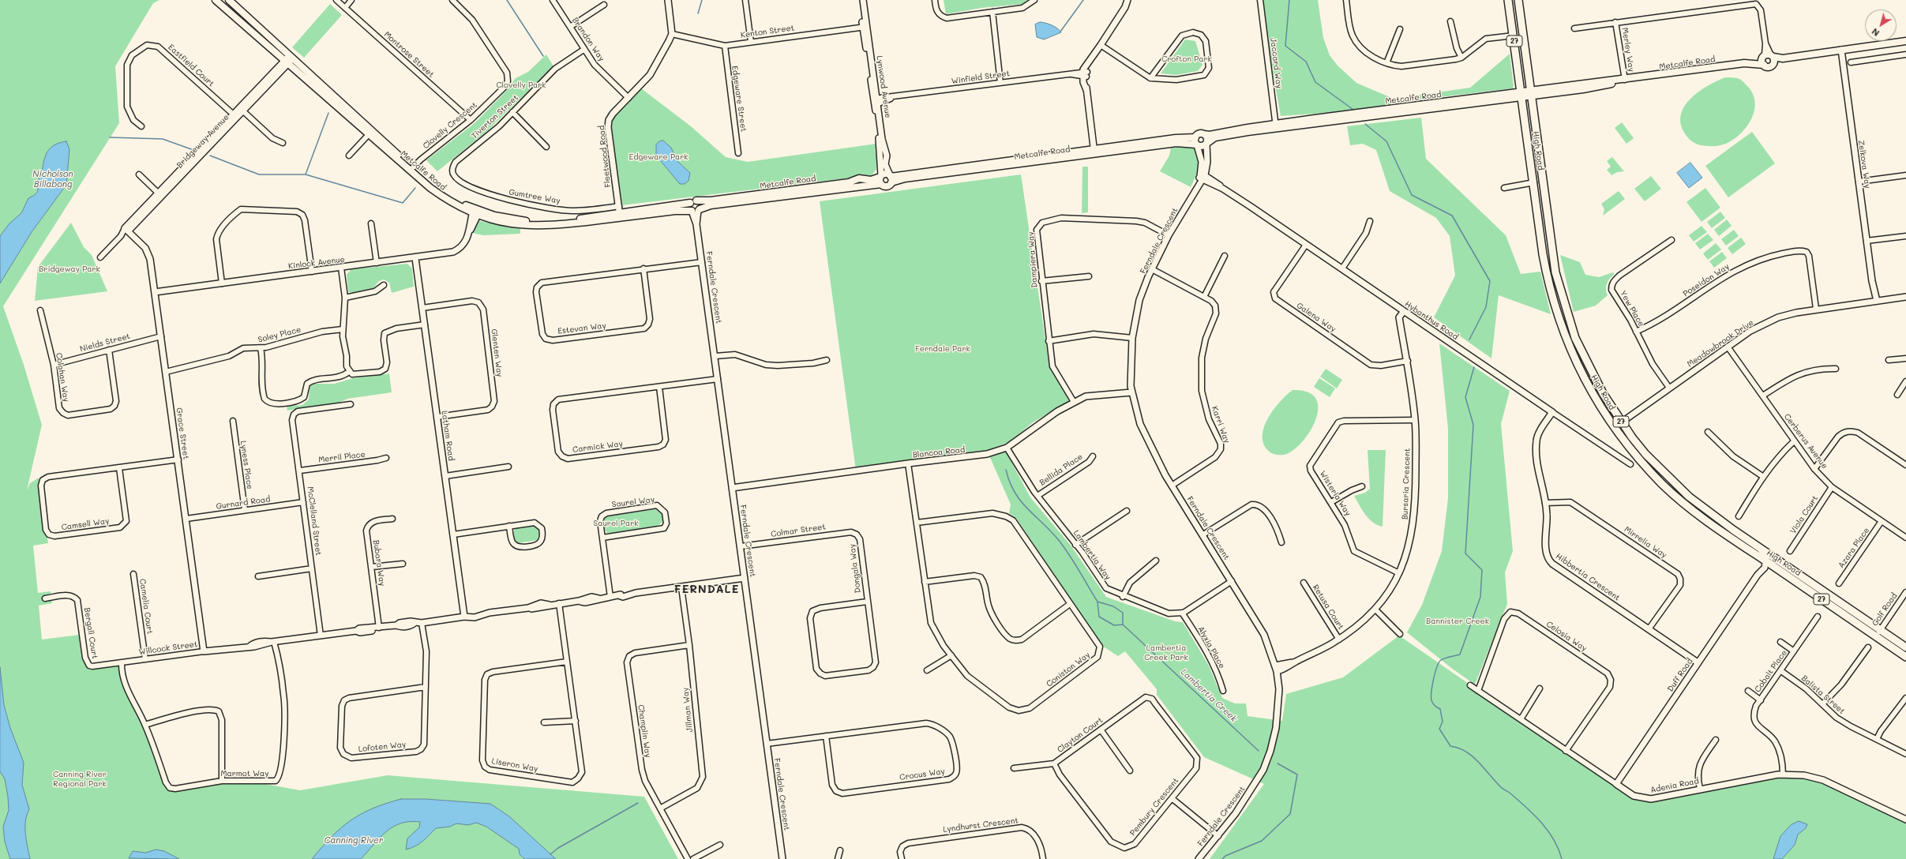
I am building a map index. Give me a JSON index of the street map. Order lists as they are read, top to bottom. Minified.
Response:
{"streets":{"main road":["27","Metcalfe Road","High Road"],"street":["Kenton Street","Brandon Way","Merley Way","Montrose Street","Jaccard Way","Eastfield Court","Winfield Street","Lynwood Avenue","Edgeware Street","Tiverton Street","Clovelly Crescent","Bridgeway Avenue","Fleetwood Road","Zelkova Way","Gumtree Way","Ferndale Crescent","Dampiera Way","Kinlock Avenue","Poseidon Way","Yew Place","Galena Way","Hybanthus Road","Estevan Way","Soley Place","Nields Street","Meadowbrook Drive","Glenten Way","Colahan Way","Karri Way","Grace Street","Latham Road","Cerberus Avenue","Carmick Way","Blancoa Road","Merril Place","Lyness Place","Bellida Place","Bursaria Crescent","Wisteria Way","Saurel Way","Gurnard Road","Viola Court","McClelland Street","Camsell Way","Colmar Street","Mirrelia Way","Azara Place","Lambertia Way","Bubara Way","Dongala Way","Hibbertia Crescent","Camelia Court","Retusa Court","Golf Road","Bergall Court","Celosia Way","Alyxia Place","Willcock Street","Coniston Way","Cobalt Place","Duff Road","Balista Street","Jillman Way","Champlin Way","Clayton Court","Lofoten Way","Liseron Way","Marmot Way","Crocus Way","Adenia Road","Pembury Crescent","Lyndhurst Crescent"]},"crossings":[["Kenton Street","Lynwood Avenue"],["Kenton Street","Edgeware Street"],["Kenton Street","Fleetwood Road"],["Brandon Way","Tiverton Street"],["Brandon Way","Fleetwood Road"],["Merley Way","Metcalfe Road"],["Montrose Street","Clovelly Crescent"],["Jaccard Way","Metcalfe Road"],["Metcalfe Road","Lynwood Avenue"],["Metcalfe Road","Clovelly Crescent"],["Metcalfe Road","Bridgeway Avenue"],["Metcalfe Road","High Road"],["Metcalfe Road","Fleetwood Road"],["Metcalfe Road","Zelkova Way"],["Metcalfe Road","Ferndale Crescent"],["Metcalfe Road","Kinlock Avenue"],["Eastfield Court","Bridgeway Avenue"],["Winfield Street","Lynwood Avenue"],["Tiverton Street","Gumtree Way"],["Bridgeway Avenue","Grace Street"],["High Road","Meadowbrook Drive"],["High Road","Golf Road"],["High Road","Duff Road"],["Fleetwood Road","Gumtree Way"],["Zelkova Way","Meadowbrook Drive"],["Ferndale Crescent","Dampiera Way"],["Ferndale Crescent","Hybanthus Road"],["Ferndale Crescent","Estevan Way"],["Ferndale Crescent","Karri Way"],["Ferndale Crescent","Carmick Way"],["Ferndale Crescent","Blancoa Road"],["Ferndale Crescent","Bursaria Crescent"],["Ferndale Crescent","Colmar Street"],["Ferndale Crescent","Willcock Street"],["Ferndale Crescent","Crocus Way"],["Dampiera Way","Blancoa Road"],["Kinlock Avenue","Grace Street"],["Kinlock Avenue","Latham Road"],["Poseidon Way","Yew Place"],["Poseidon Way","Meadowbrook Drive"],["Yew Place","Meadowbrook Drive"],["Galena Way","Hybanthus Road"],["Galena Way","Bursaria Crescent"],["Hybanthus Road","Bursaria Crescent"],["Hybanthus Road","Hibbertia Crescent"],["Soley Place","Grace Street"],["Nields Street","Colahan Way"],["Nields Street","Grace Street"],["Meadowbrook Drive","Cerberus Avenue"],["Glenten Way","Latham Road"],["Grace Street","Gurnard Road"],["Grace Street","Camsell Way"],["Grace Street","Willcock Street"],["Latham Road","Willcock Street"],["Cerberus Avenue","Viola Court"],["Cerberus Avenue","Azara Place"],["Blancoa Road","Lambertia Way"],["Blancoa Road","Coniston Way"],["Merril Place","McClelland Street"],["Lyness Place","Gurnard Road"],["Bellida Place","Lambertia Way"],["Bursaria Crescent","Wisteria Way"],["Bursaria Crescent","Retusa Court"],["Saurel Way","Willcock Street"],["Gurnard Road","McClelland Street"],["McClelland Street","Willcock Street"],["Colmar Street","Dongala Way"],["Mirrelia Way","Hibbertia Crescent"],["Lambertia Way","Alyxia Place"],["Bubara Way","Willcock Street"],["Hibbertia Crescent","Duff Road"],["Camelia Court","Willcock Street"],["Bergall Court","Willcock Street"],["Celosia Way","Adenia Road"],["Willcock Street","Jillman Way"],["Willcock Street","Lofoten Way"],["Willcock Street","Liseron Way"],["Willcock Street","Marmot Way"],["Cobalt Place","Balista Street"],["Cobalt Place","Adenia Road"],["Duff Road","Adenia Road"],["Jillman Way","Champlin Way"],["Clayton Court","Pembury Crescent"]],"districts":["FERNDALE"],"water":["Nicholson Billabong","Lambertia Creek","Canning River"],"parks":["Crofton Park","Clovelly Park","Edgeware Park","Bridgeway Park","Ferndale Park","Saurel Park","Bannister Creek","Lambertia Creek Park","Canning River Regional Park"],"north":"bottom left"}
